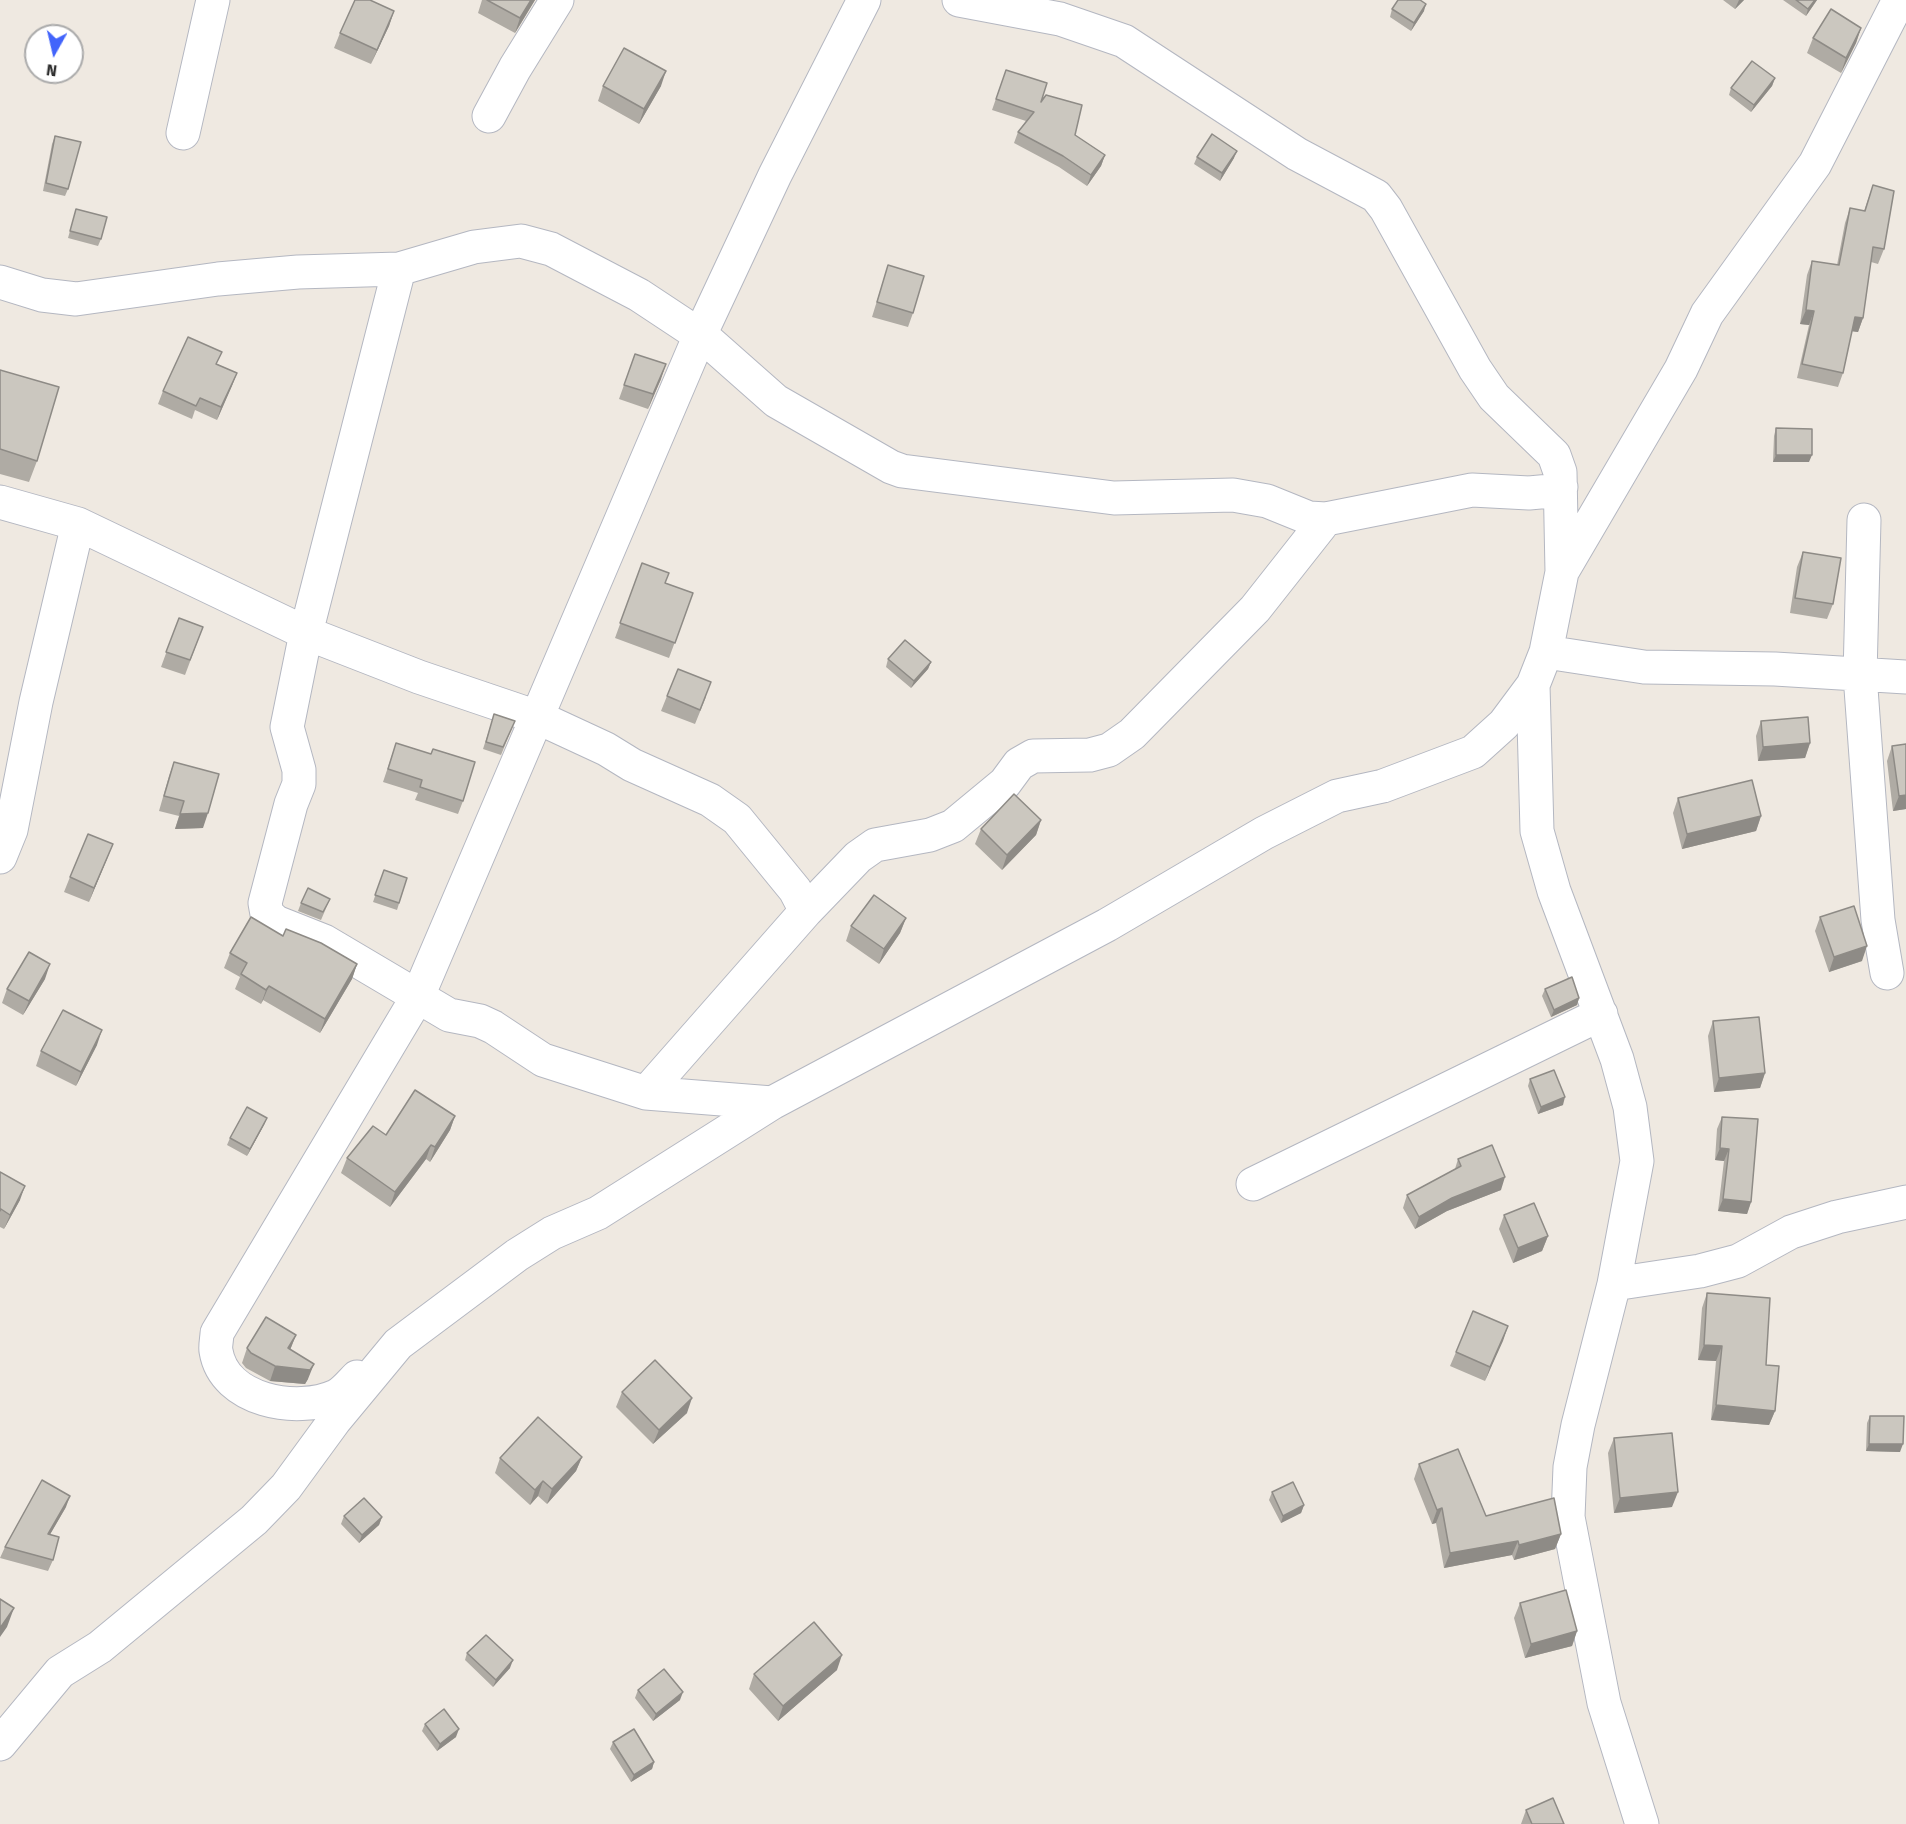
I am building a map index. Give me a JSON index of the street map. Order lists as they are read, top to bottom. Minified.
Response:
{"north":"bottom"}
